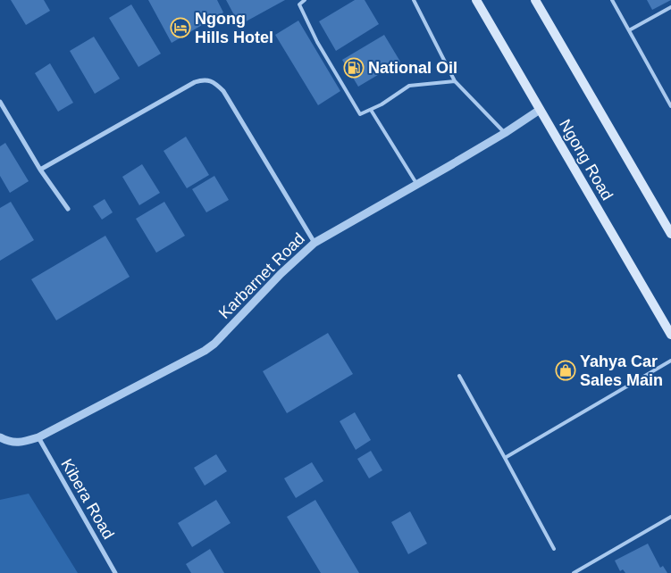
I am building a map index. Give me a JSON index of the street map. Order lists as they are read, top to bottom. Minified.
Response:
{"streets":{"main road":["Ngong Road"],"street":["Karbarnet Road","Kibera Road"]},"crossings":[["Ngong Road","Karbarnet Road"],["Karbarnet Road","Kibera Road"]],"places":{"hotel":["Ngong Hills Hotel"],"fuel station":["National Oil"],"shop":["Yahya Car Sales Main"]}}
